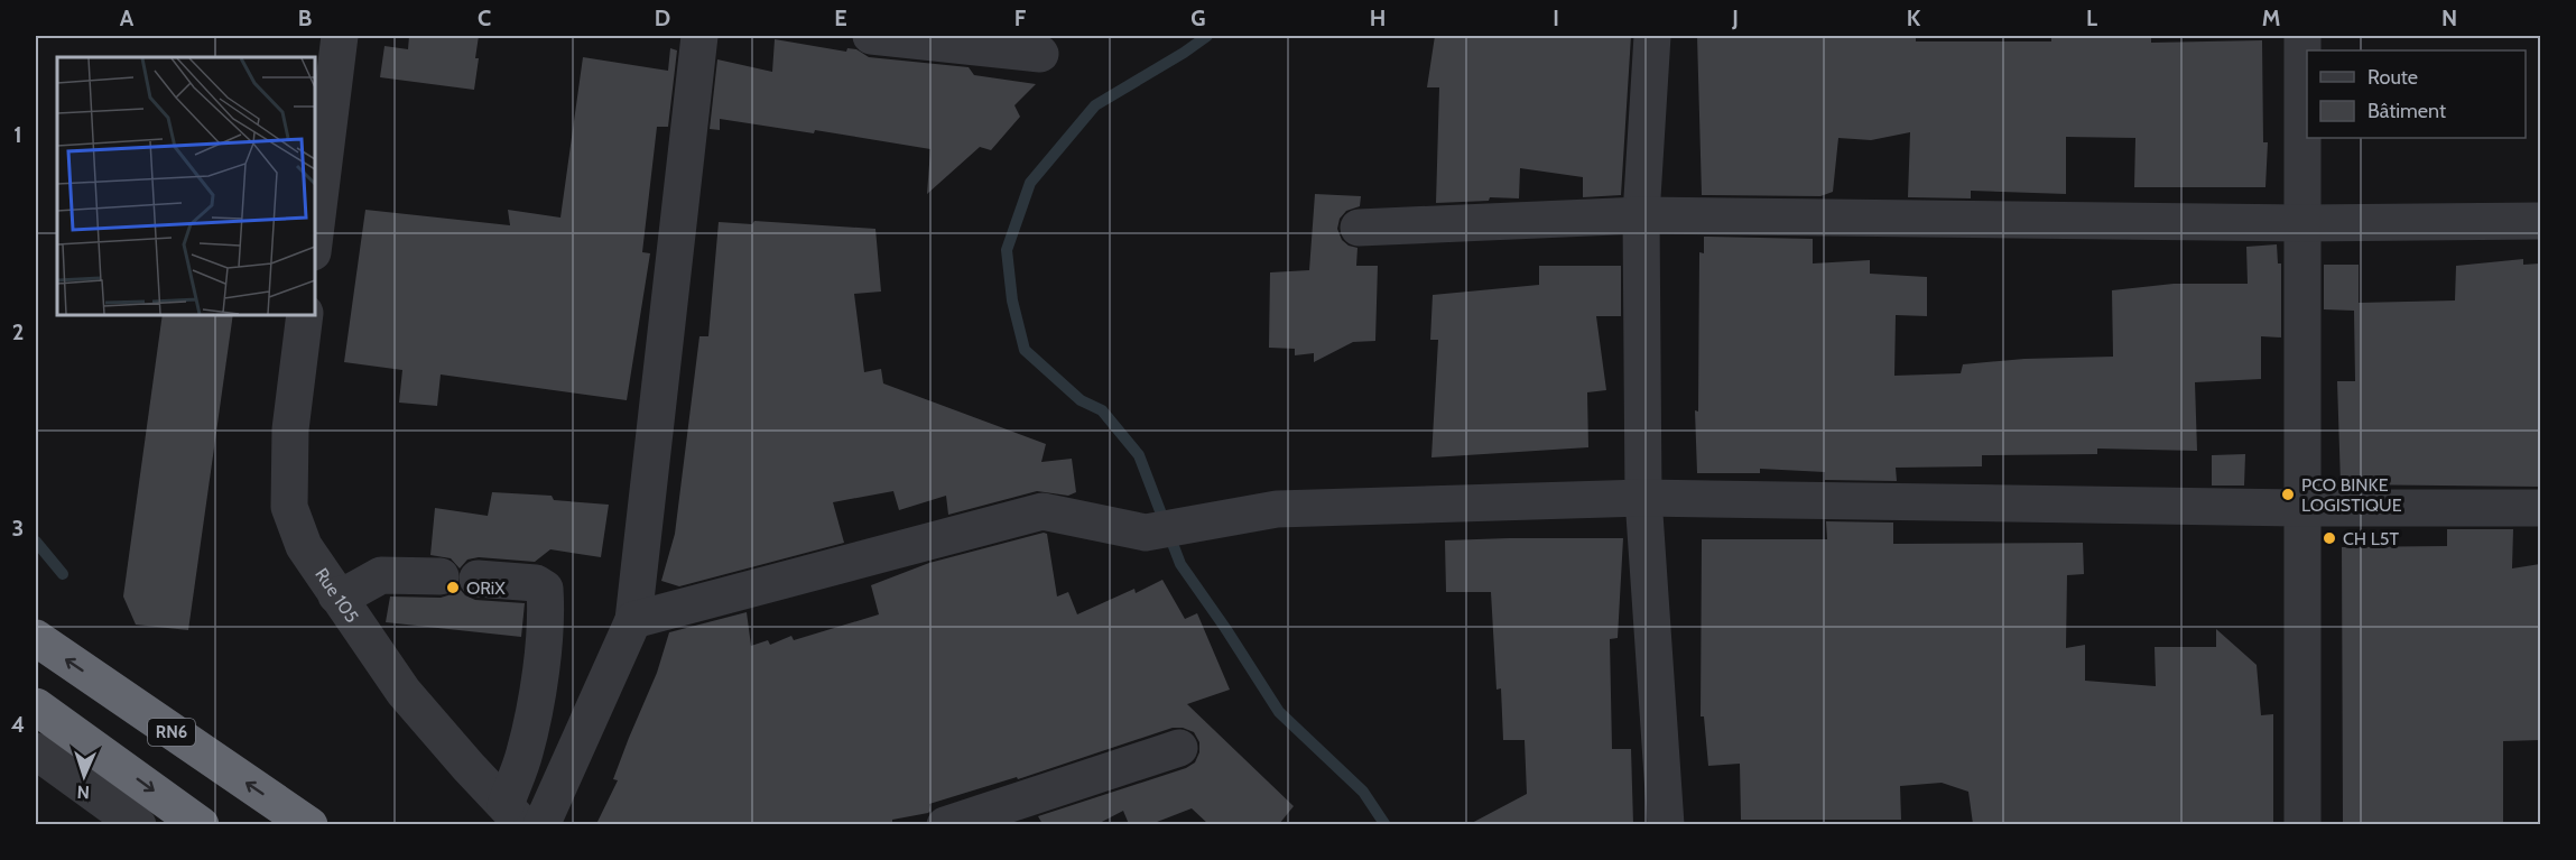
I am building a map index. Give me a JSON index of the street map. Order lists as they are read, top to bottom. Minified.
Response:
{"streets":{"highway":["RN6"],"street":["Rue 105"]},"places":["PCO BINKE LOGISTIQUE","CH L5T","ORiX"],"legend":["Route","Bâtiment"],"north":"bottom","grid":{"columns":["A","B","C","D","E","F","G","H","I","J","K","L","M","N"],"rows":["1","2","3","4"]}}
